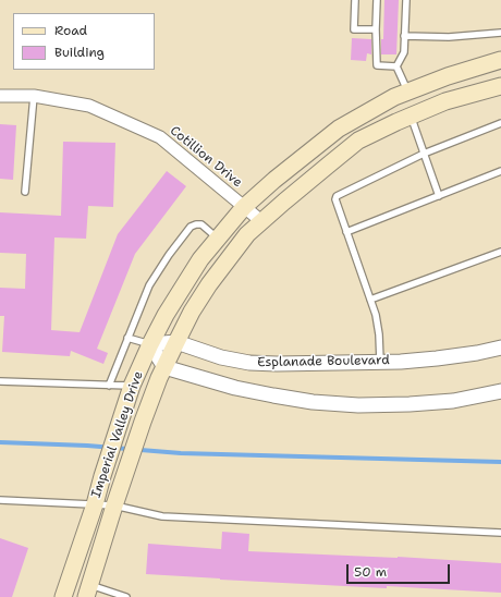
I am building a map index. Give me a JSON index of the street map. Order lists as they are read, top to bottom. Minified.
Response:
{"streets":{"main road":["Imperial Valley Drive"],"street":["Cotillion Drive","Esplanade Boulevard"]},"crossings":[["Cotillion Drive","Imperial Valley Drive"],["Esplanade Boulevard","Imperial Valley Drive"]],"legend":["Road","Building"],"scale_bar":"50 m"}
